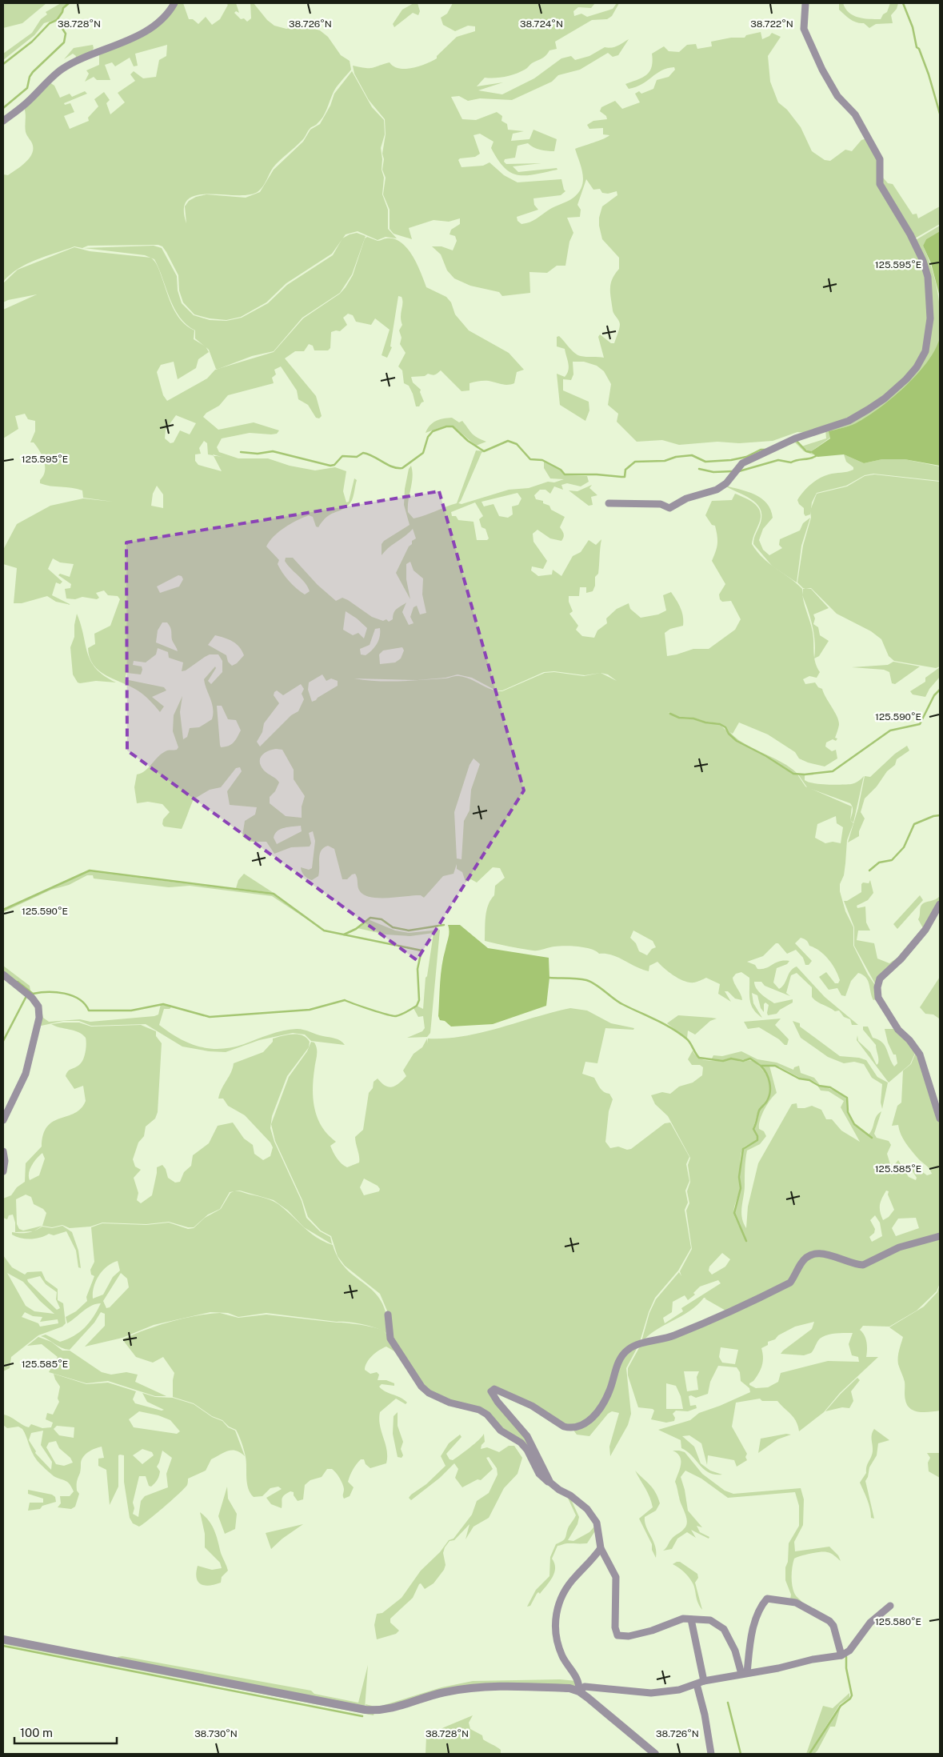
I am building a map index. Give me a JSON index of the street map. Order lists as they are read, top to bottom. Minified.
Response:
{"scale_bar":"100 m","coordinates":["38.728°N","38.726°N","38.724°N","38.722°N","125.595°E","125.590°E","125.585°E","125.580°E","38.730°N"]}
